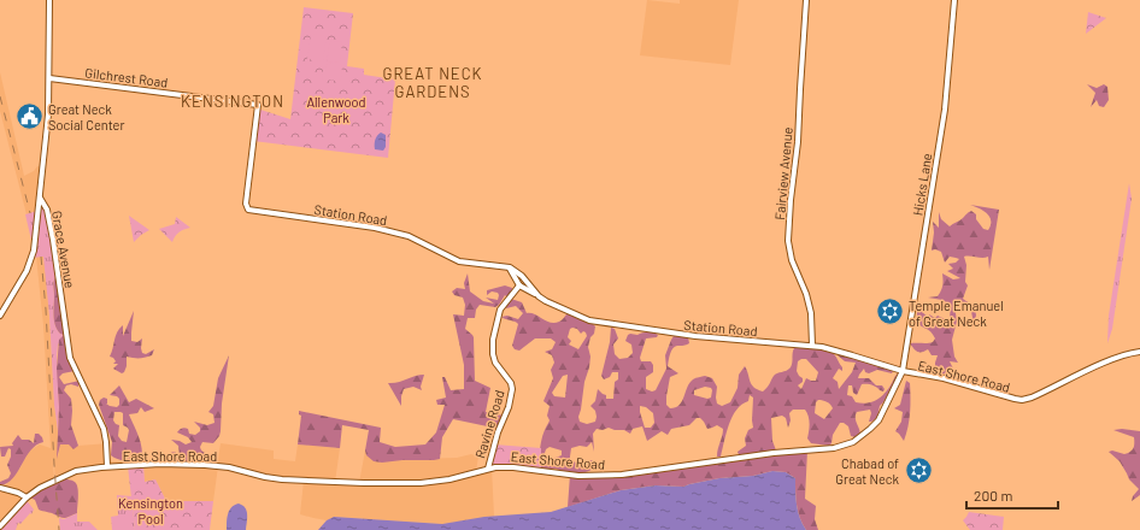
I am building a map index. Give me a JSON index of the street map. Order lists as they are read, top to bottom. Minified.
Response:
{"streets":{"street":["Gilchrest Road","Fairview Avenue","Hicks Lane","Station Road","Grace Avenue","East Shore Road","Ravine Road"]},"crossings":[["Gilchrest Road","Station Road"],["Gilchrest Road","Grace Avenue"],["Fairview Avenue","Station Road"],["Hicks Lane","Station Road"],["Hicks Lane","East Shore Road"],["Station Road","East Shore Road"],["Station Road","Ravine Road"],["Grace Avenue","East Shore Road"],["East Shore Road","Ravine Road"]],"districts":["GREAT NECK GARDENS","KENSINGTON"],"parks":["Allenwood Park","Kensington Pool"],"places":{"public building":["Great Neck Social Center"],"synagogue":["Temple Emanuel of Great Neck","Chabad of Great Neck"]},"scale_bar":"200 m"}
